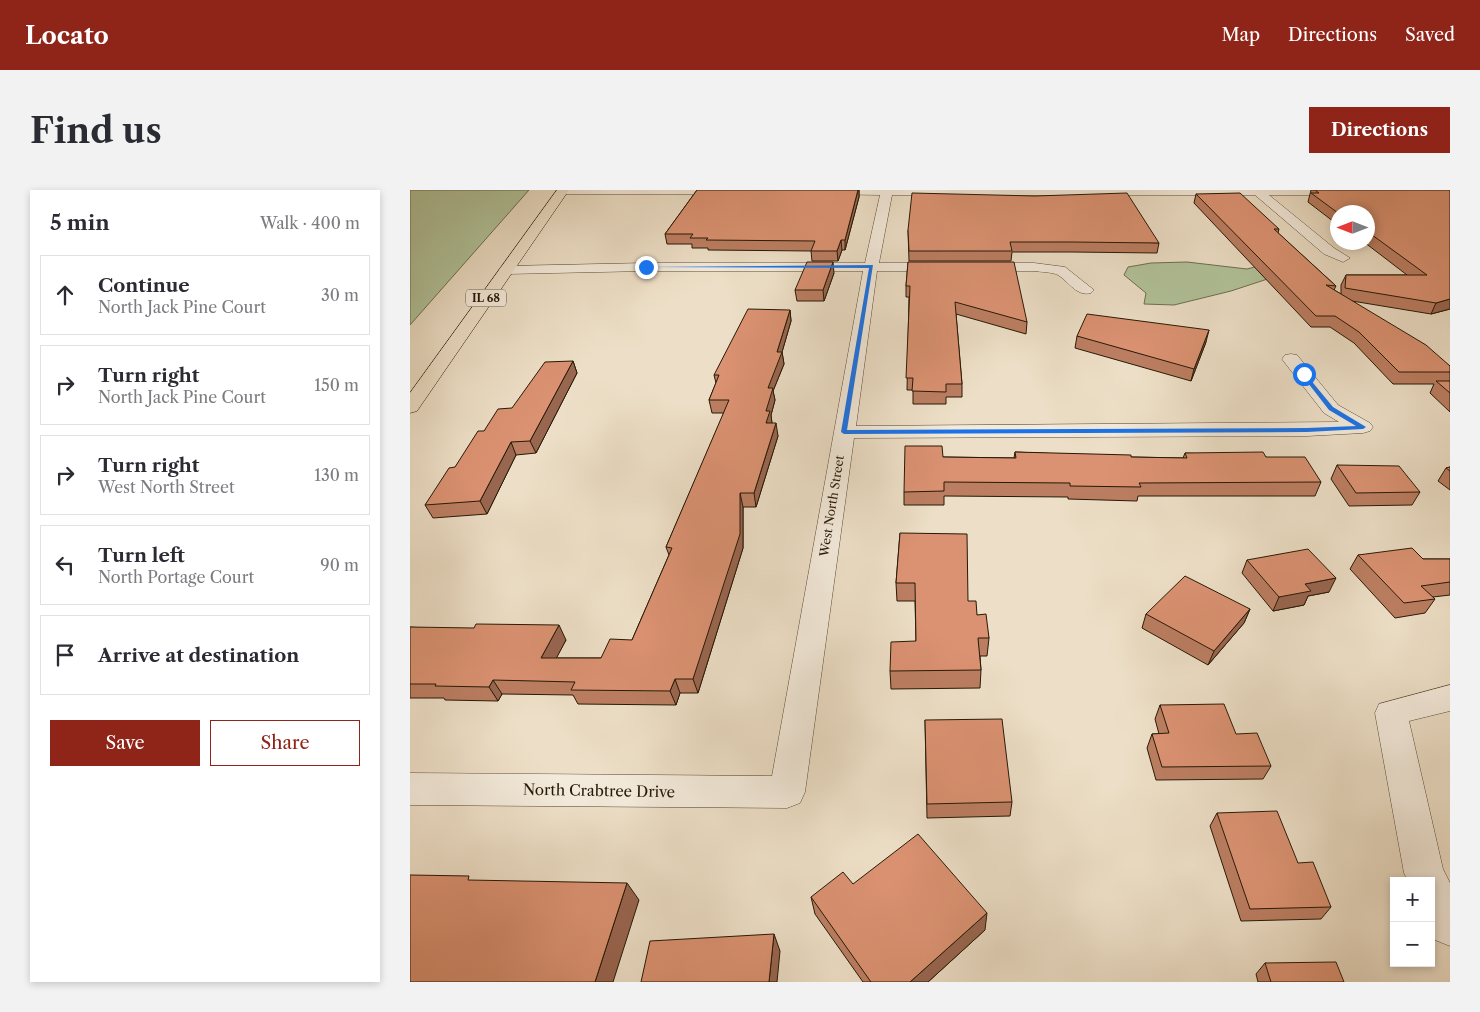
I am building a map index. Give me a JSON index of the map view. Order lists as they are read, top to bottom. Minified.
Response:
{"streets":{"main road":["IL 68"],"street":["West North Street","North Crabtree Drive"]},"crossings":[["West North Street","North Crabtree Drive"]],"north":"left","page":{"header":"Locato","nav":["Map","Directions","Saved"],"buttons":["Directions",["Save","Share"]],"title":"Find us","heading":["5 min","Walk · 400 m"],"list":[["Continue","North Jack Pine Court","30 m"],["Turn right","North Jack Pine Court","150 m"],["Turn right","West North Street","130 m"],["Turn left","North Portage Court","90 m"],"Arrive at destination"],"map_buttons":["+","−"]}}
